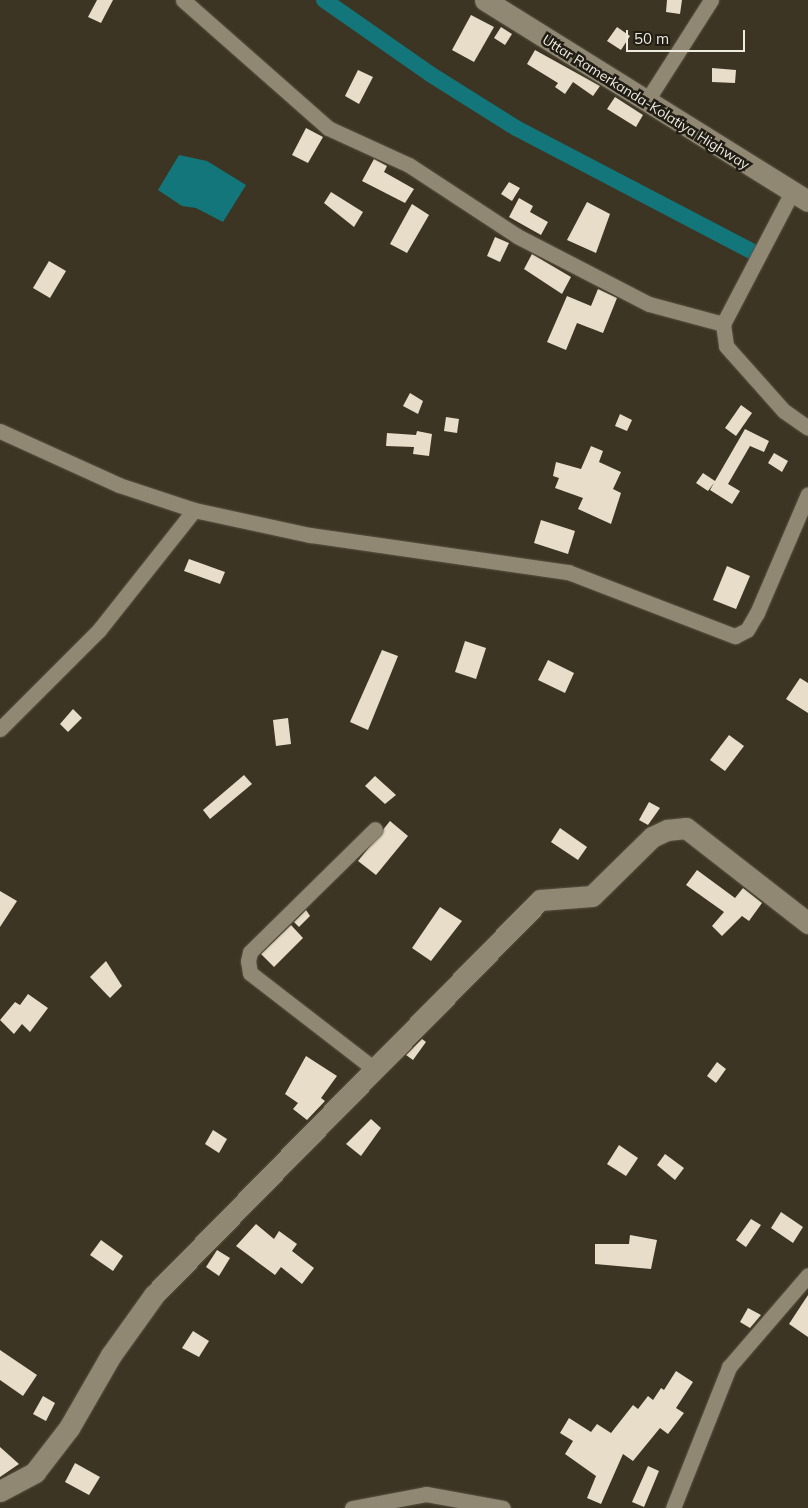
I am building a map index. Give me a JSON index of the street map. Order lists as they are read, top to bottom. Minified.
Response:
{"streets":{"main road":["Uttar Ramerkanda-Kolatiya Highway"]},"scale_bar":"50 m"}
